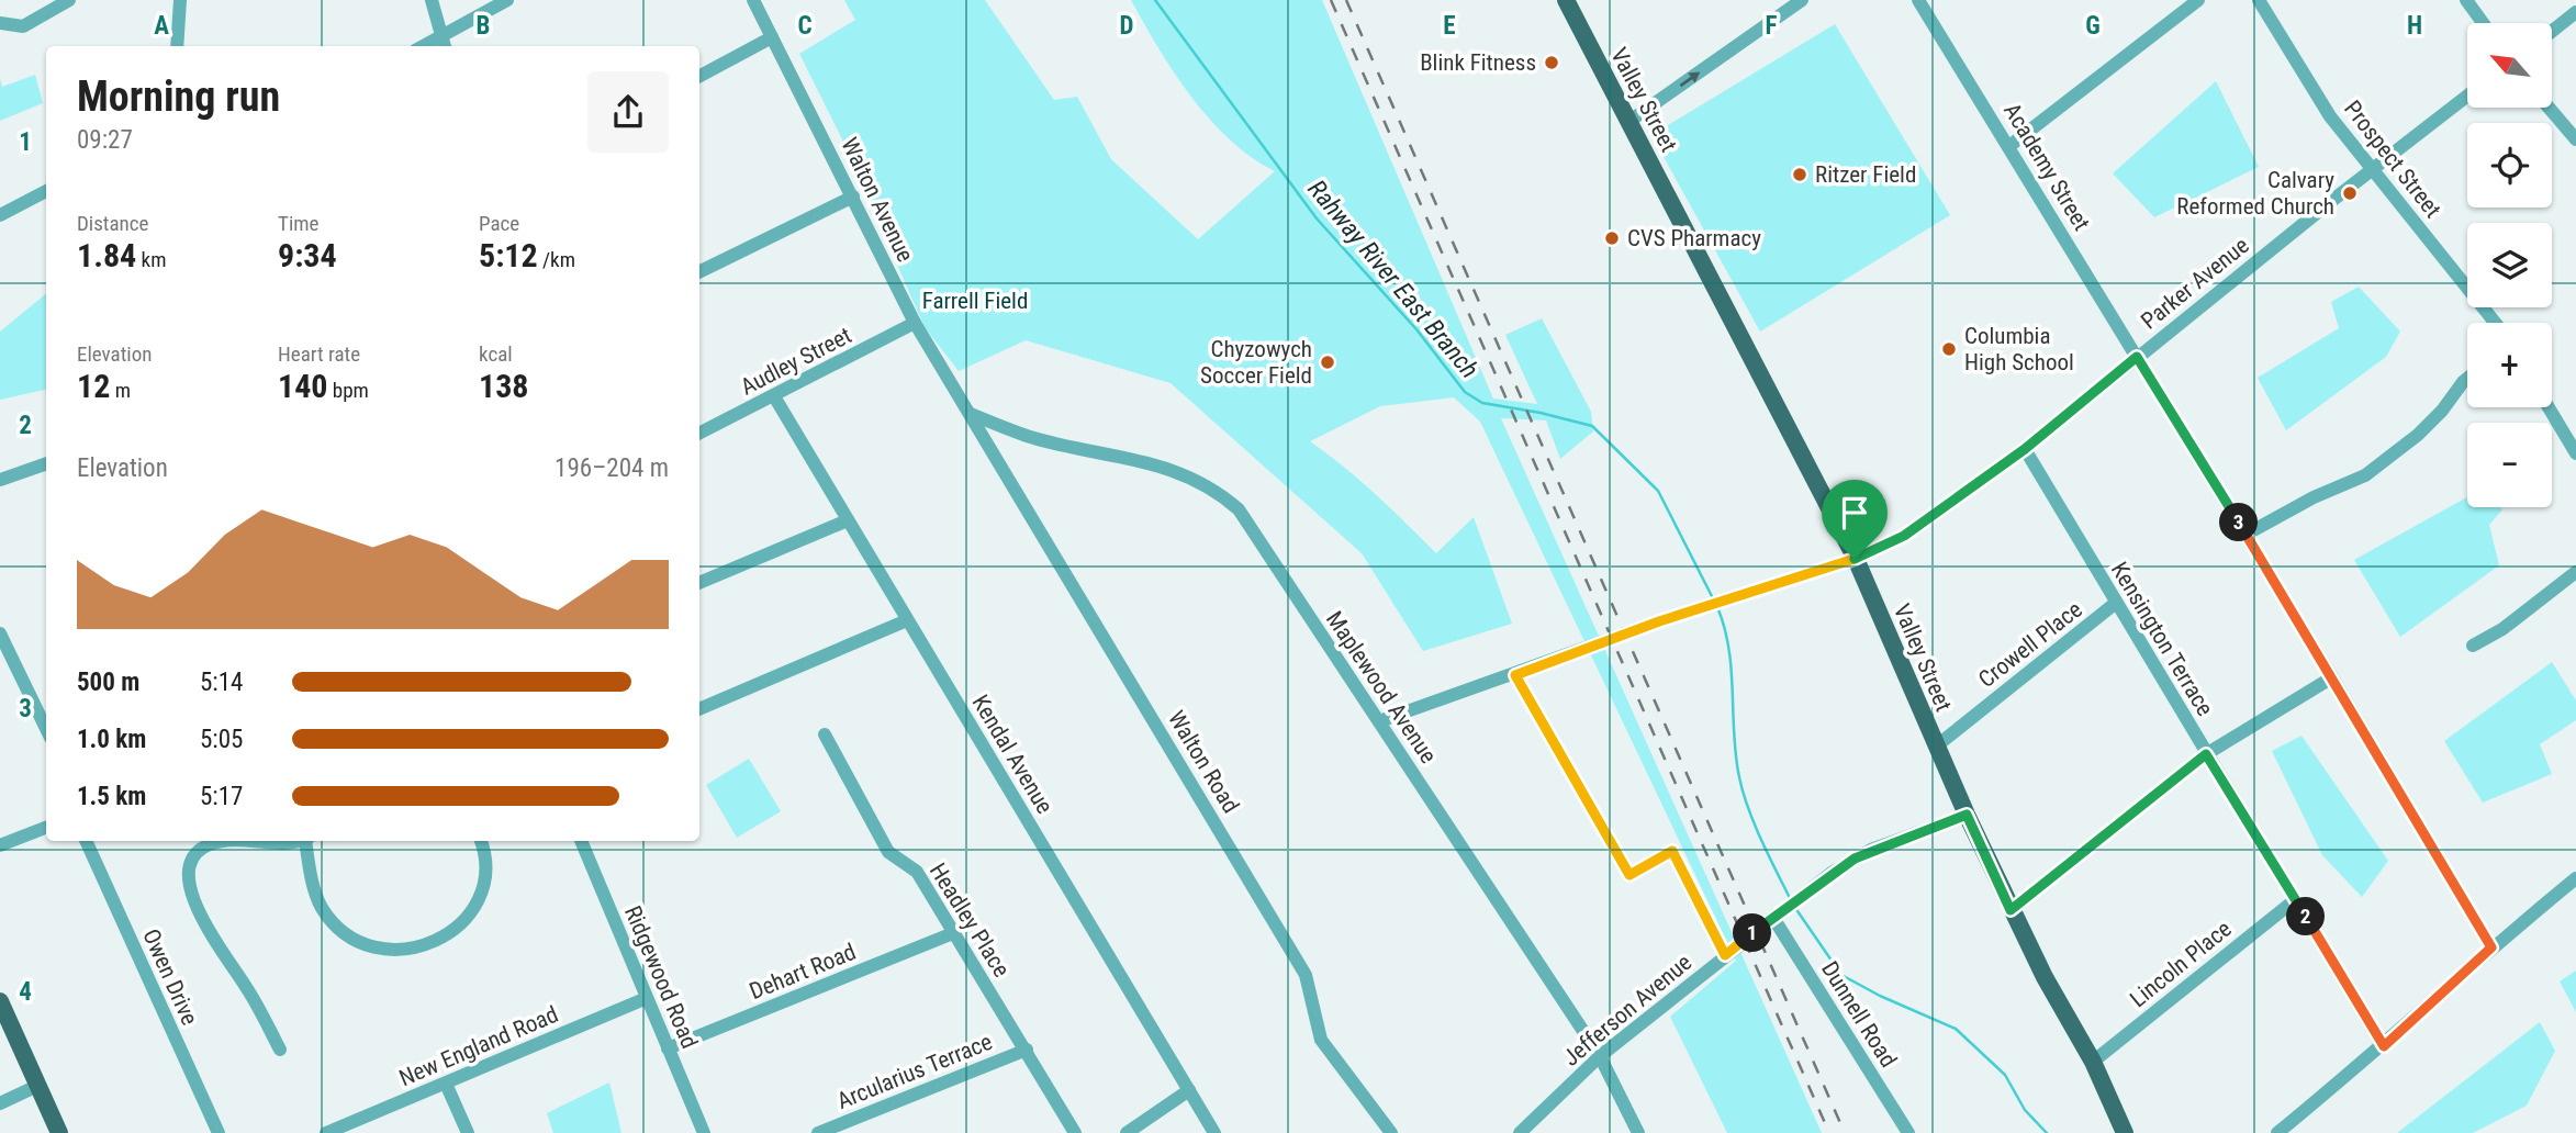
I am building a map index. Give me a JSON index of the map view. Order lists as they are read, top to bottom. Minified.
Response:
{"streets":{"main road":["Valley Street"],"street":["Prospect Street","Academy Street","Walton Avenue","Parker Avenue","Audley Street","Kensington Terrace","Crowell Place","Maplewood Avenue","Kendal Avenue","Walton Road","Headley Place","Lincoln Place","Dehart Road","Owen Drive","Ridgewood Road","Jefferson Avenue","Dunnell Road","New England Road","Arcularius Terrace"]},"crossings":[["Valley Street","Parker Avenue"],["Valley Street","Crowell Place"],["Valley Street","Lincoln Place"],["Valley Street","Jefferson Avenue"],["Prospect Street","Parker Avenue"],["Academy Street","Parker Avenue"],["Walton Avenue","Audley Street"],["Walton Avenue","Maplewood Avenue"],["Walton Avenue","Walton Road"],["Parker Avenue","Kensington Terrace"],["Parker Avenue","Maplewood Avenue"],["Audley Street","Kendal Avenue"],["Kensington Terrace","Crowell Place"],["Kensington Terrace","Lincoln Place"],["Maplewood Avenue","Walton Road"],["Maplewood Avenue","Jefferson Avenue"],["Headley Place","Dehart Road"],["Headley Place","Arcularius Terrace"],["Dehart Road","Ridgewood Road"],["Ridgewood Road","New England Road"],["Jefferson Avenue","Dunnell Road"]],"water":["Rahway River East Branch"],"parks":["Farrell Field"],"places":["Blink Fitness","Ritzer Field","Calvary Reformed Church","CVS Pharmacy","Columbia High School","Chyzowych Soccer Field"],"north":"top left","page":{"map_buttons":["+","−"],"heading":["Morning run","09:27"],"stats":[["Distance","1.84 km"],["Time","9:34"],["Pace","5:12 /km"],["Elevation","12 m"],["Heart rate","140 bpm"],["kcal","138"]],"chart":["Elevation","196–204 m"],"pins":["3","2","1"],"list":[{"name":"500 m","note":"5:14"},{"name":"1.0 km","note":"5:05"},{"name":"1.5 km","note":"5:17"}]},"grid":{"columns":["A","B","C","D","E","F","G","H"],"rows":["1","2","3","4"]}}
